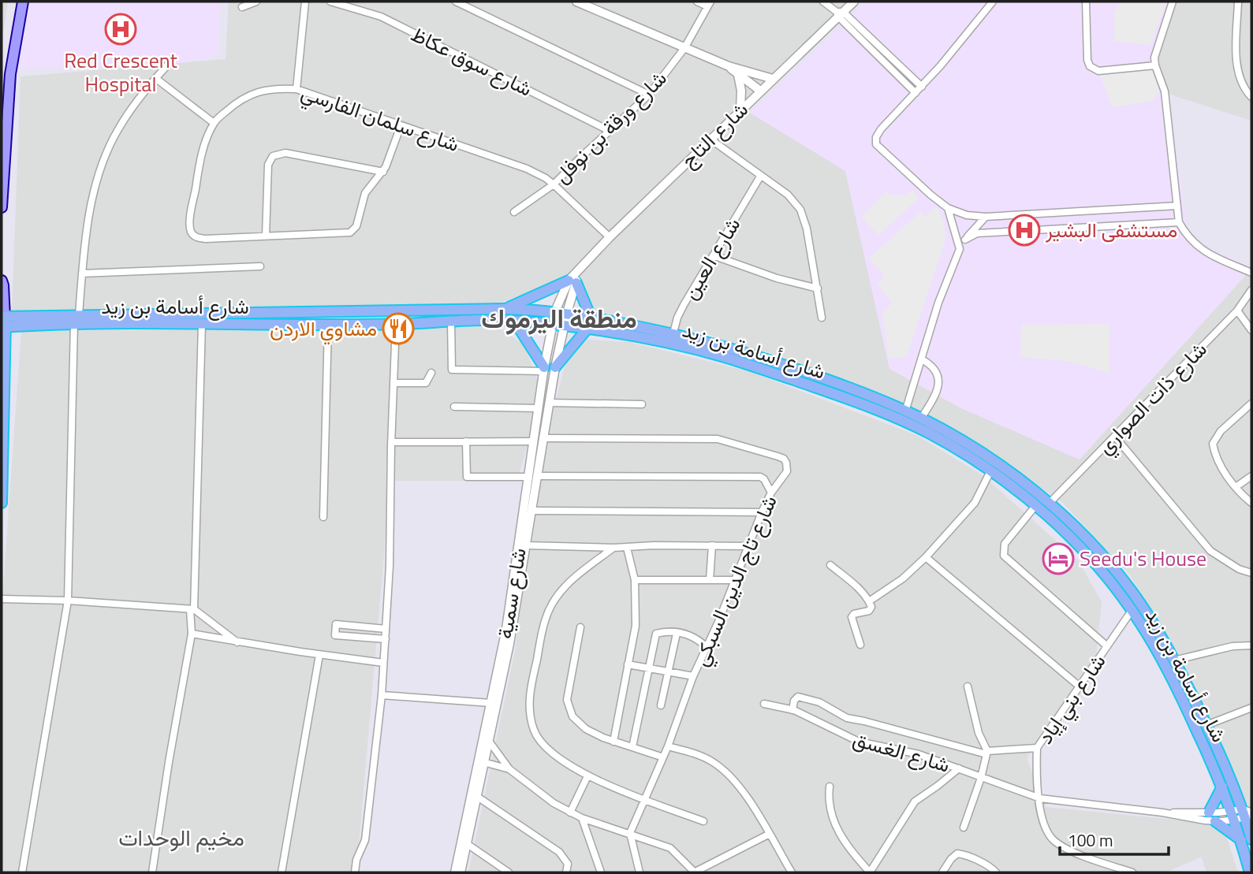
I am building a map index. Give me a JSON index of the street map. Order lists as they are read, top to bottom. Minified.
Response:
{"streets":{"highway":["شارع أسامة بن زيد"],"street":["شارع سوق عكاظ","شارع سلمان الفارسي","شارع ورقة بن نوفل","شارع التاج","شارع العين","شارع ذات الصواري","شارع تاج الدين السبكي","شارع سمية","شارع بني إياد","شارع الغسق"]},"crossings":[["شارع سوق عكاظ","شارع ورقة بن نوفل"],["شارع سلمان الفارسي","شارع ورقة بن نوفل"],["شارع سلمان الفارسي","شارع التاج"],["شارع التاج","شارع أسامة بن زيد"],["شارع التاج","شارع سمية"],["شارع العين","شارع أسامة بن زيد"],["شارع أسامة بن زيد","شارع ذات الصواري"],["شارع أسامة بن زيد","شارع سمية"],["شارع أسامة بن زيد","شارع بني إياد"],["شارع تاج الدين السبكي","شارع سمية"],["شارع بني إياد","شارع الغسق"]],"districts":["منطقة اليرموك","مخيم الوحدات"],"places":{"hospital":["Red Crescent Hospital","مستشفى البشير"],"restaurant":["مشاوي الاردن"],"hotel":["Seedu's House"]},"scale_bar":"100 m"}
